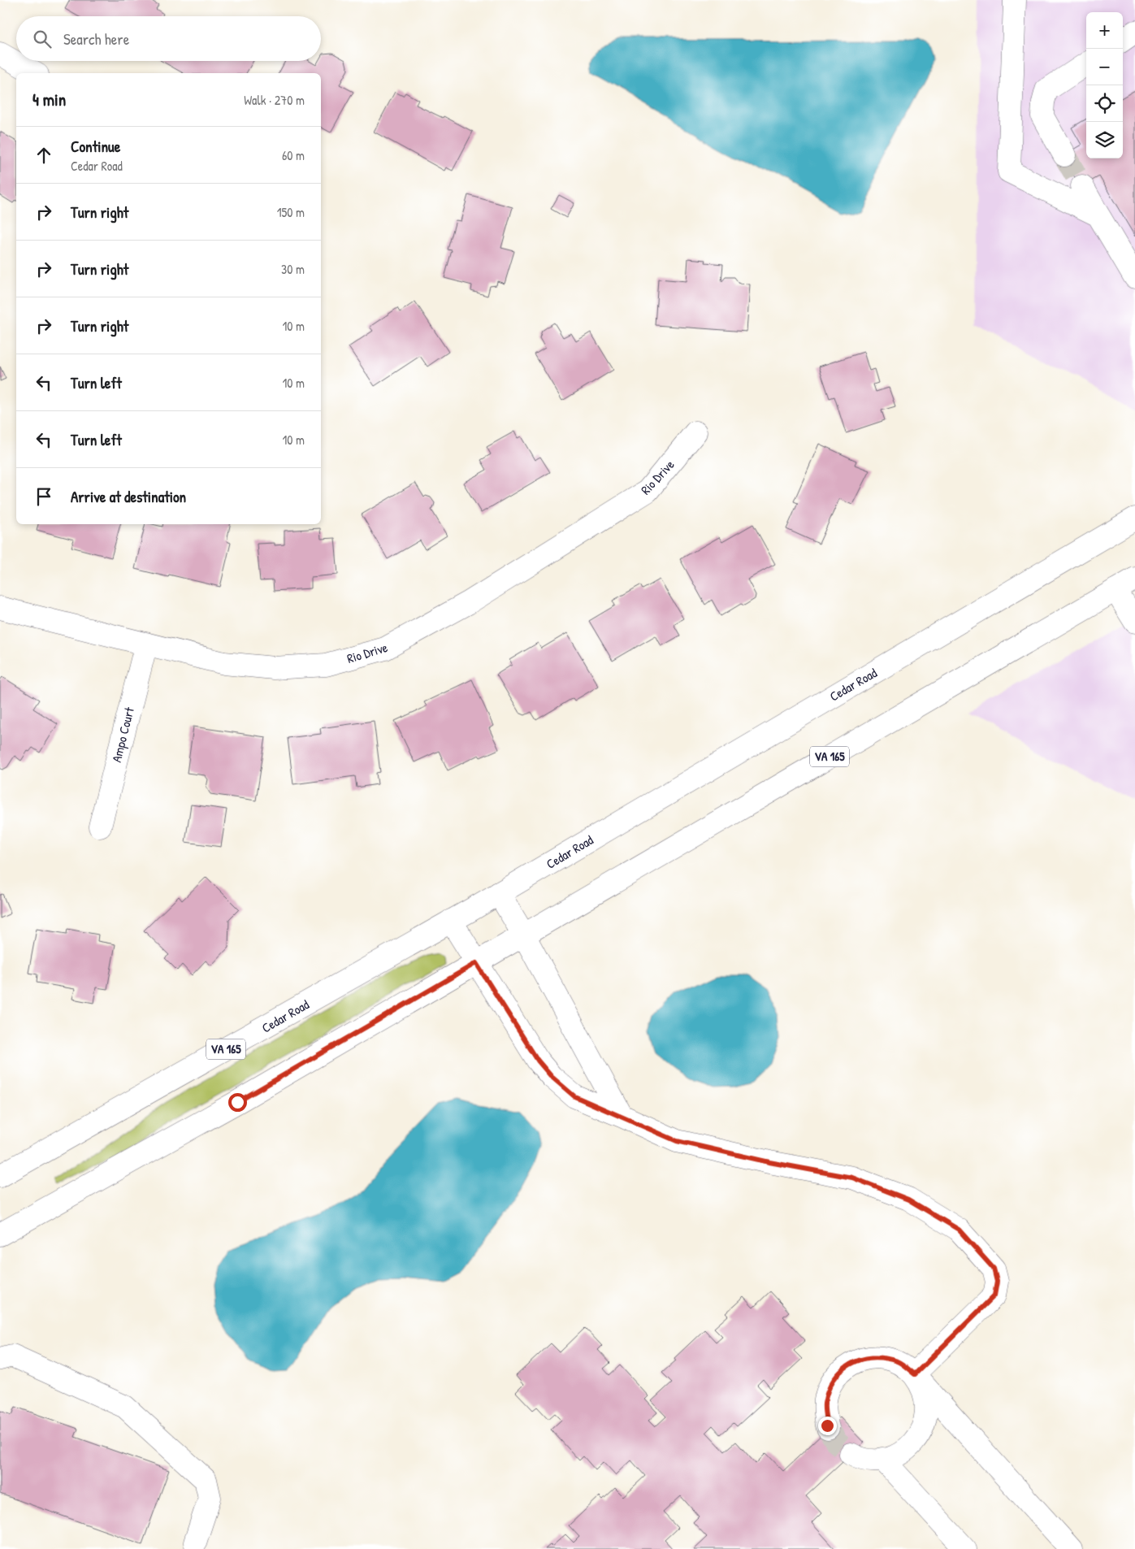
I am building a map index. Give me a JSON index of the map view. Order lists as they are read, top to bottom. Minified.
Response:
{"streets":{"main road":["Rio Drive","Cedar Road","Ampo Court","VA 165"]},"crossings":[["Rio Drive","Ampo Court"]],"page":{"map_buttons":["+","−"],"search":"Search here","heading":["4 min","Walk · 270 m"],"list":[["Continue","Cedar Road","60 m"],["Turn right","150 m"],["Turn right","30 m"],["Turn right","10 m"],["Turn left","10 m"],["Turn left","10 m"],"Arrive at destination"]}}
